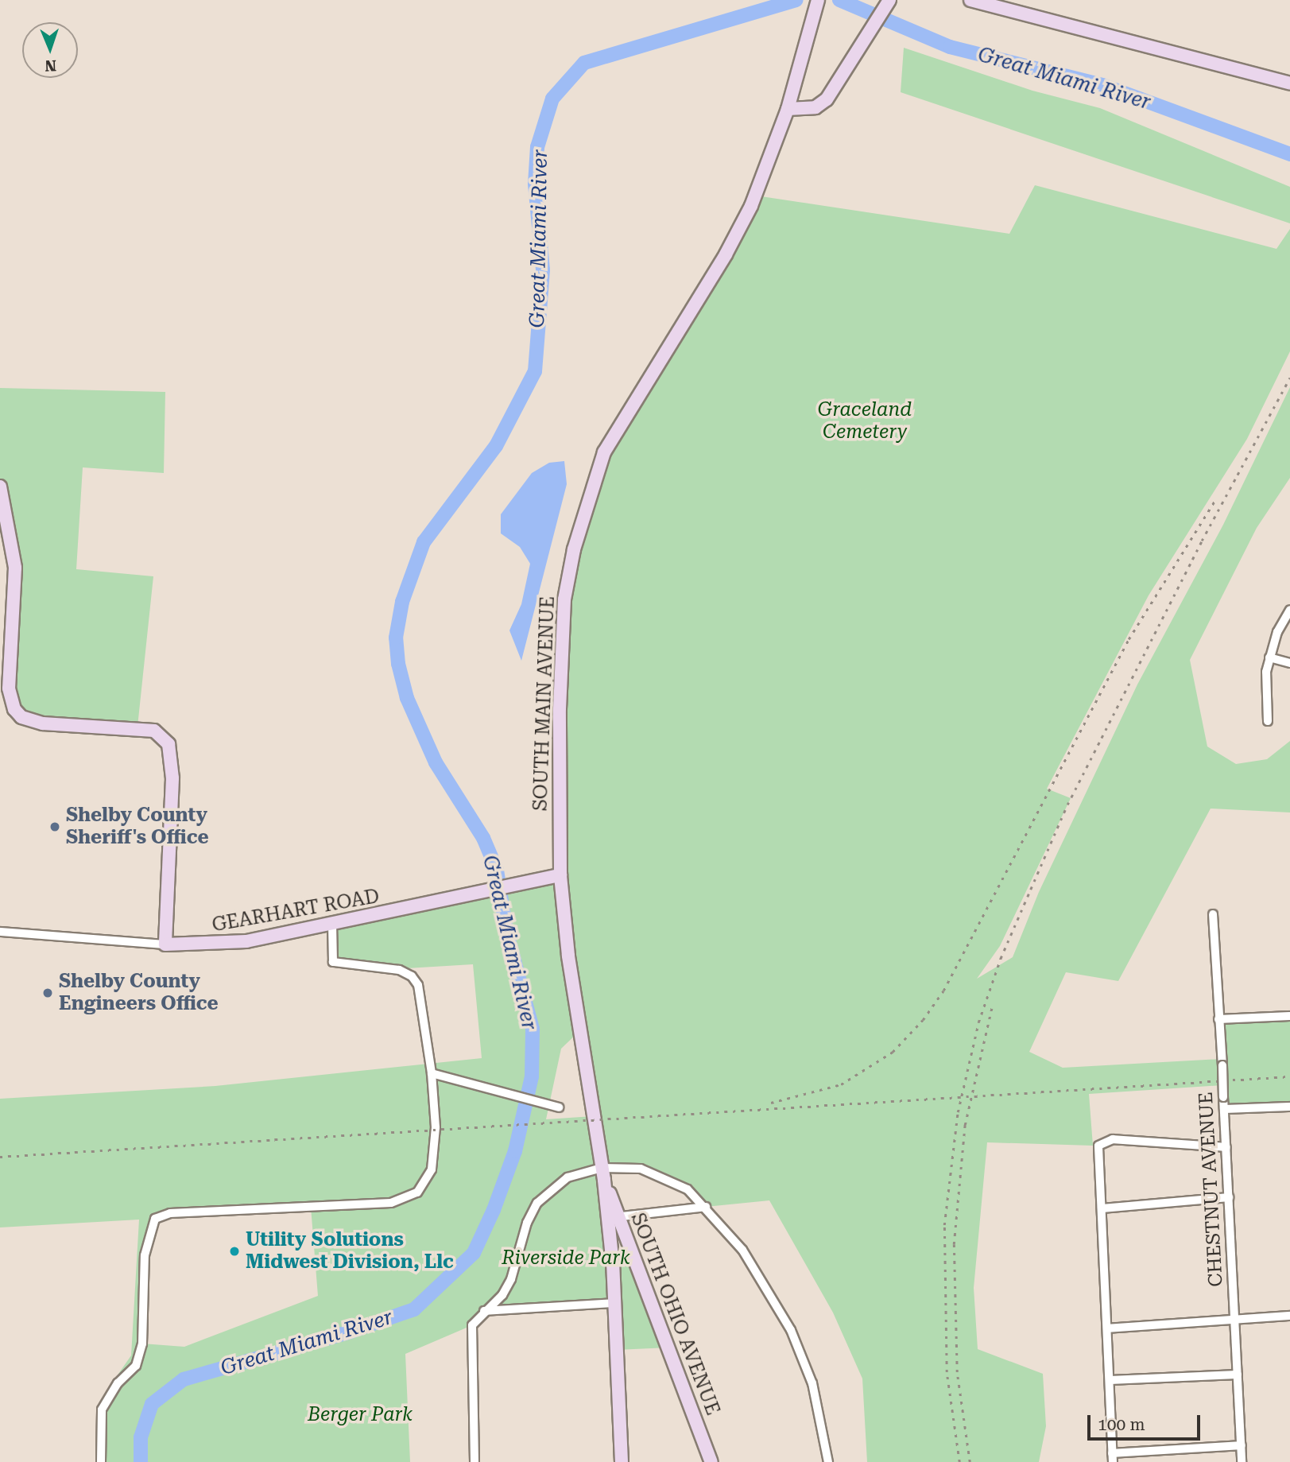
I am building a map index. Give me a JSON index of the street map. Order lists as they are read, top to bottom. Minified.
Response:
{"streets":{"main road":["SOUTH MAIN AVENUE","GEARHART ROAD","SOUTH OHIO AVENUE"],"street":["CHESTNUT AVENUE"]},"crossings":[["SOUTH MAIN AVENUE","GEARHART ROAD"],["SOUTH MAIN AVENUE","SOUTH OHIO AVENUE"]],"water":["Great Miami River"],"parks":["Graceland Cemetery","Riverside Park","Berger Park"],"places":["Shelby County Sheriff's Office","Shelby County Engineers Office","Utility Solutions Midwest Division, Llc"],"scale_bar":"100 m","north":"bottom"}
